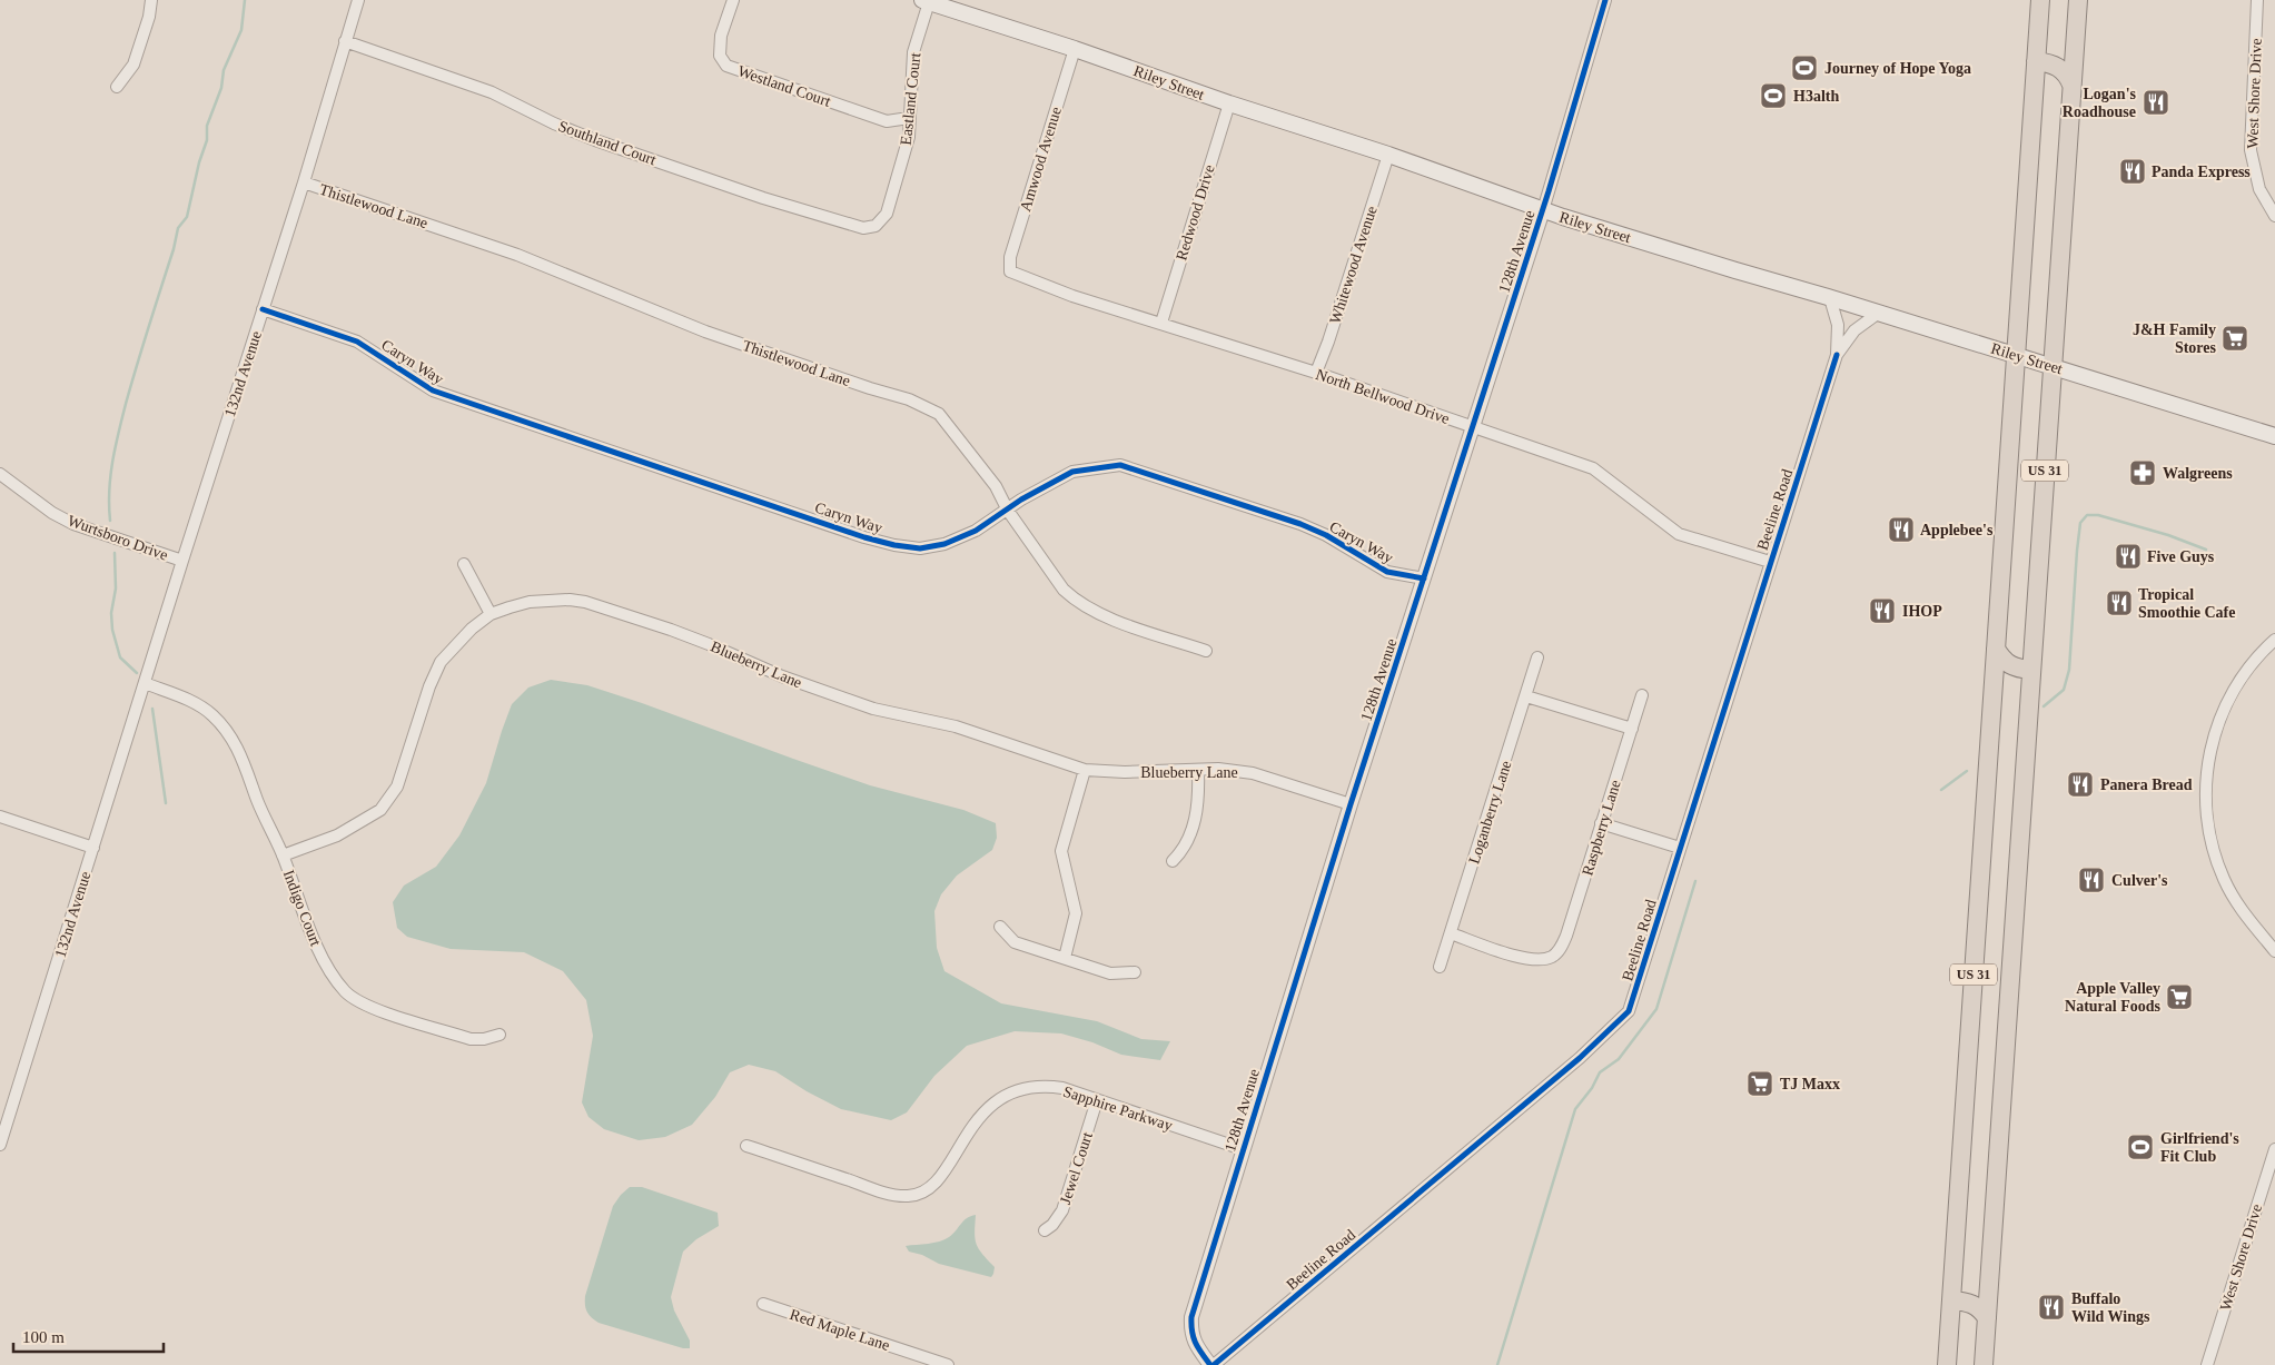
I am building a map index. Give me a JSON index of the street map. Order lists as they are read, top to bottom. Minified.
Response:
{"streets":{"highway":["US 31"],"main road":["Riley Street"],"street":["Westland Court","West Shore Drive","Eastland Court","Southland Court","Amwood Avenue","Thistlewood Lane","Redwood Drive","128th Avenue","Whitewood Avenue","Caryn Way","132nd Avenue","North Bellwood Drive","Beeline Road","Wurtsboro Drive","Blueberry Lane","Loganberry Lane","Raspberry Lane","Indigo Court","Sapphire Parkway","Jewel Court","Red Maple Lane"]},"crossings":[["Riley Street","Eastland Court"],["Riley Street","Amwood Avenue"],["Riley Street","Redwood Drive"],["Riley Street","128th Avenue"],["Riley Street","Whitewood Avenue"],["Riley Street","US 31"],["Riley Street","Beeline Road"],["Westland Court","Eastland Court"],["Eastland Court","Southland Court"],["Southland Court","132nd Avenue"],["Amwood Avenue","North Bellwood Drive"],["Thistlewood Lane","Caryn Way"],["Thistlewood Lane","132nd Avenue"],["Redwood Drive","North Bellwood Drive"],["128th Avenue","Caryn Way"],["128th Avenue","North Bellwood Drive"],["128th Avenue","Beeline Road"],["128th Avenue","Blueberry Lane"],["128th Avenue","Sapphire Parkway"],["Whitewood Avenue","North Bellwood Drive"],["Caryn Way","132nd Avenue"],["132nd Avenue","Wurtsboro Drive"],["132nd Avenue","Indigo Court"],["North Bellwood Drive","Beeline Road"],["Blueberry Lane","Indigo Court"],["Loganberry Lane","Raspberry Lane"],["Sapphire Parkway","Jewel Court"]],"places":{"sports":["Journey of Hope Yoga","H3alth","Girlfriend's Fit Club"],"restaurant":["Logan's Roadhouse","Panda Express","Applebee's","Five Guys","Tropical Smoothie Cafe","IHOP","Panera Bread","Culver's","Buffalo Wild Wings"],"supermarket":["J&H Family Stores","Apple Valley Natural Foods","TJ Maxx"],"pharmacy":["Walgreens"]},"scale_bar":"100 m"}
